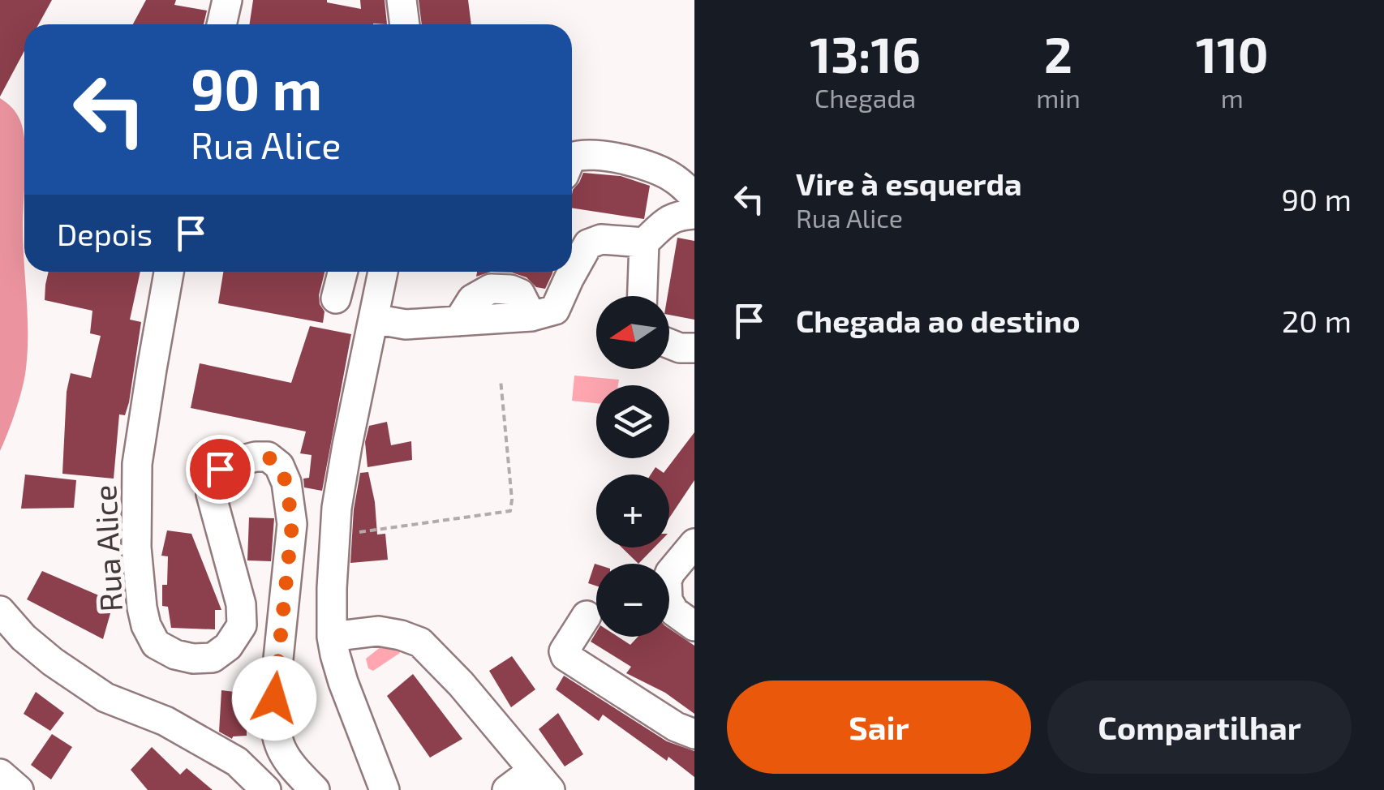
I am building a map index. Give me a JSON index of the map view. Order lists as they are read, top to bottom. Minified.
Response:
{"streets":{"street":["Rua Alice"]},"north":"left","page":{"eta":["13:16","Chegada","2","min","110","m"],"turn":["90 m","Rua Alice"],"list":[{"name":"Vire à esquerda","note":"Rua Alice","value":"90 m"},{"name":"Chegada ao destino","value":"20 m"}],"then":"Depois","map_buttons":["+","−"],"buttons":["Sair","Compartilhar"]}}
